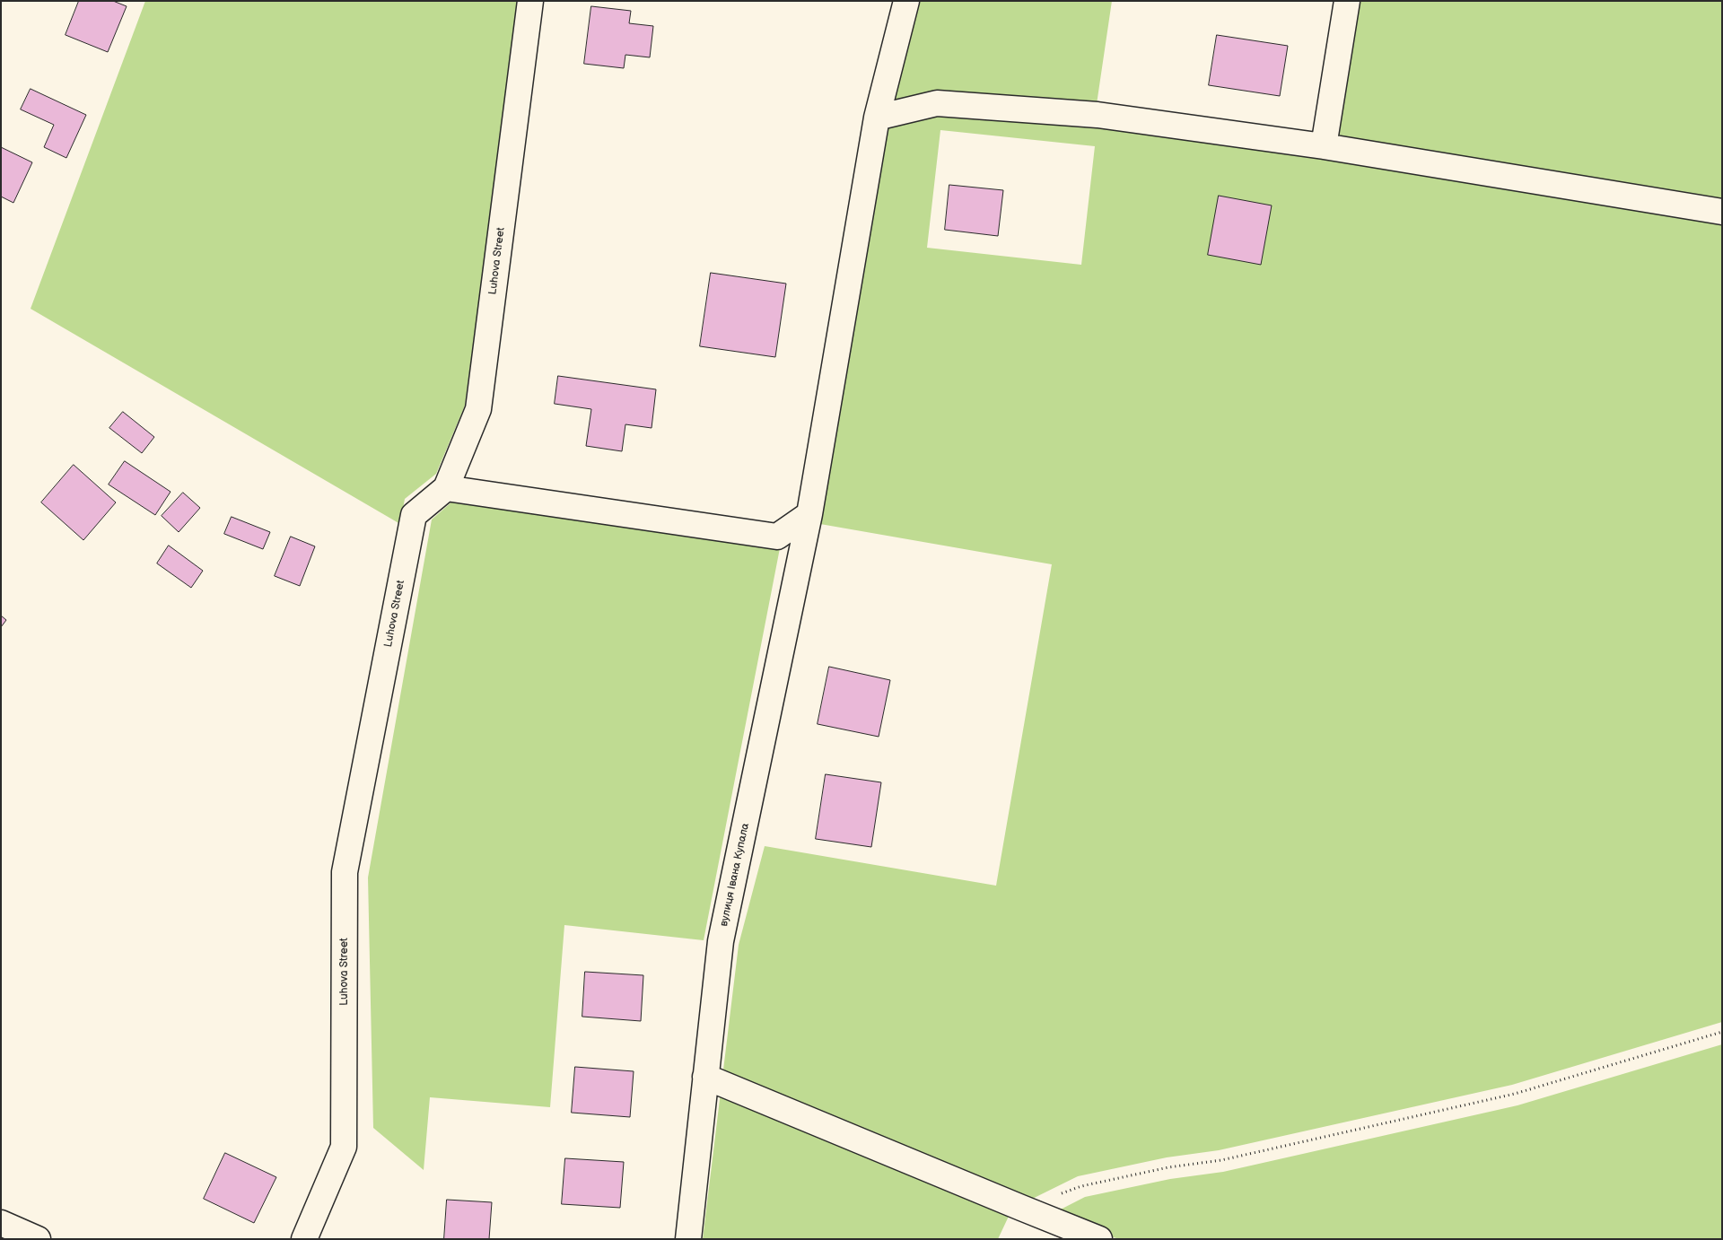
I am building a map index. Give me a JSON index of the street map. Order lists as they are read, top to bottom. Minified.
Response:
{"streets":{"street":["Luhova Street","вулиця Івана Купала"]}}
